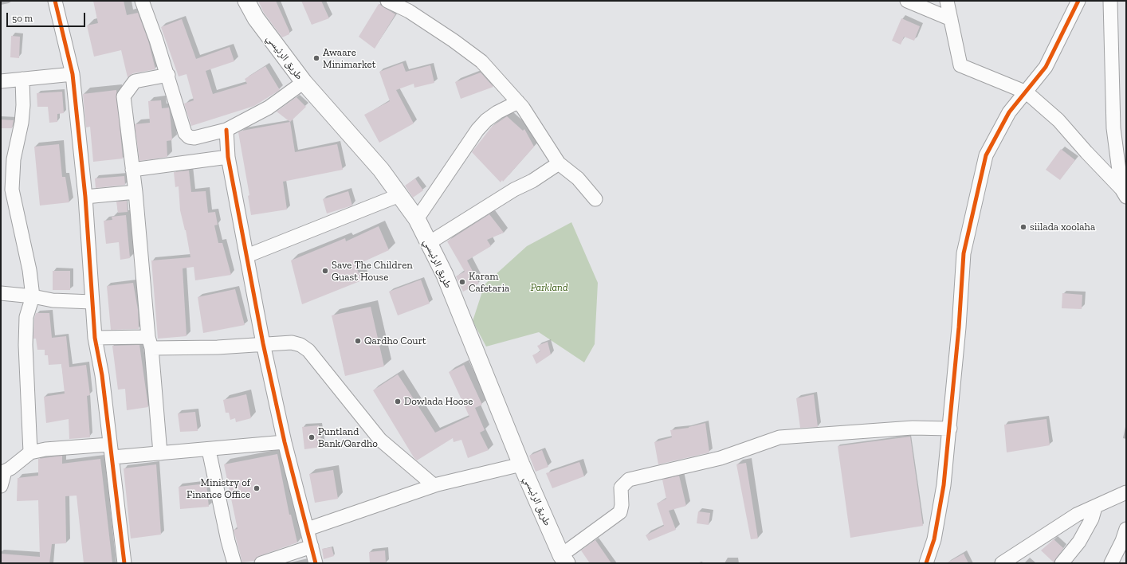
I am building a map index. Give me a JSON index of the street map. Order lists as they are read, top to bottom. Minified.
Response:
{"streets":{"main road":["طريق الرئيسي"]},"parks":["Parkland"],"places":["Awaare Minimarket","siilada xoolaha","Save The Children Guast House","Karam Cafetaria","Qardho Court","Dowlada Hoose","Puntland Bank/Qardho","Ministry of Finance Office"],"scale_bar":"50 m"}
